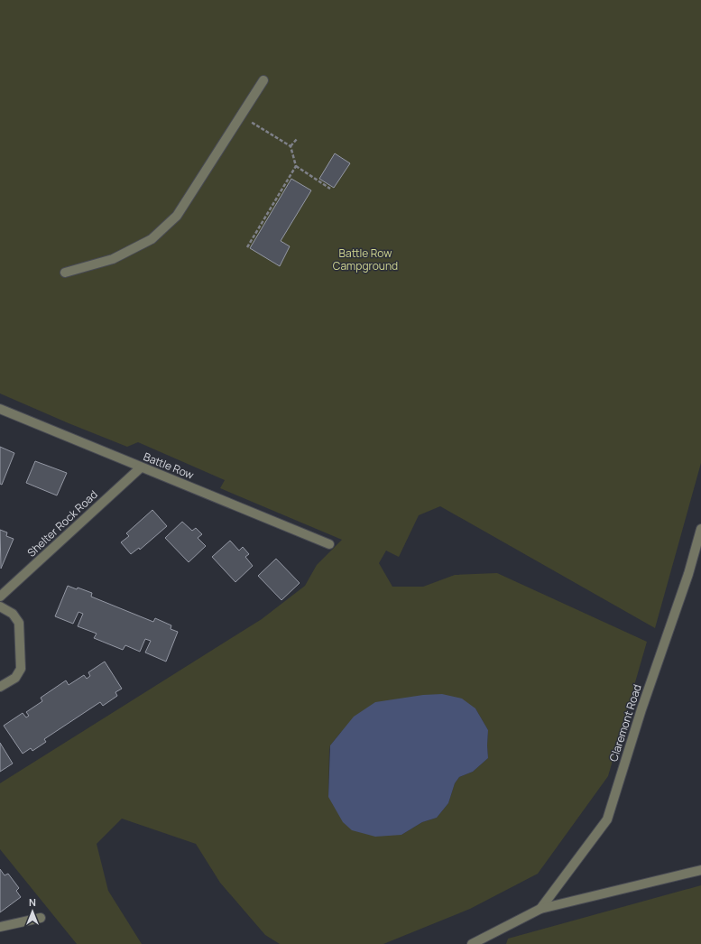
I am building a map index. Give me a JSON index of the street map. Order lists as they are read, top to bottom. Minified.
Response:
{"streets":{"street":["Battle Row","Shelter Rock Road","Claremont Road"]},"crossings":[["Battle Row","Shelter Rock Road"]],"parks":["Battle Row Campground"],"north":"top"}
